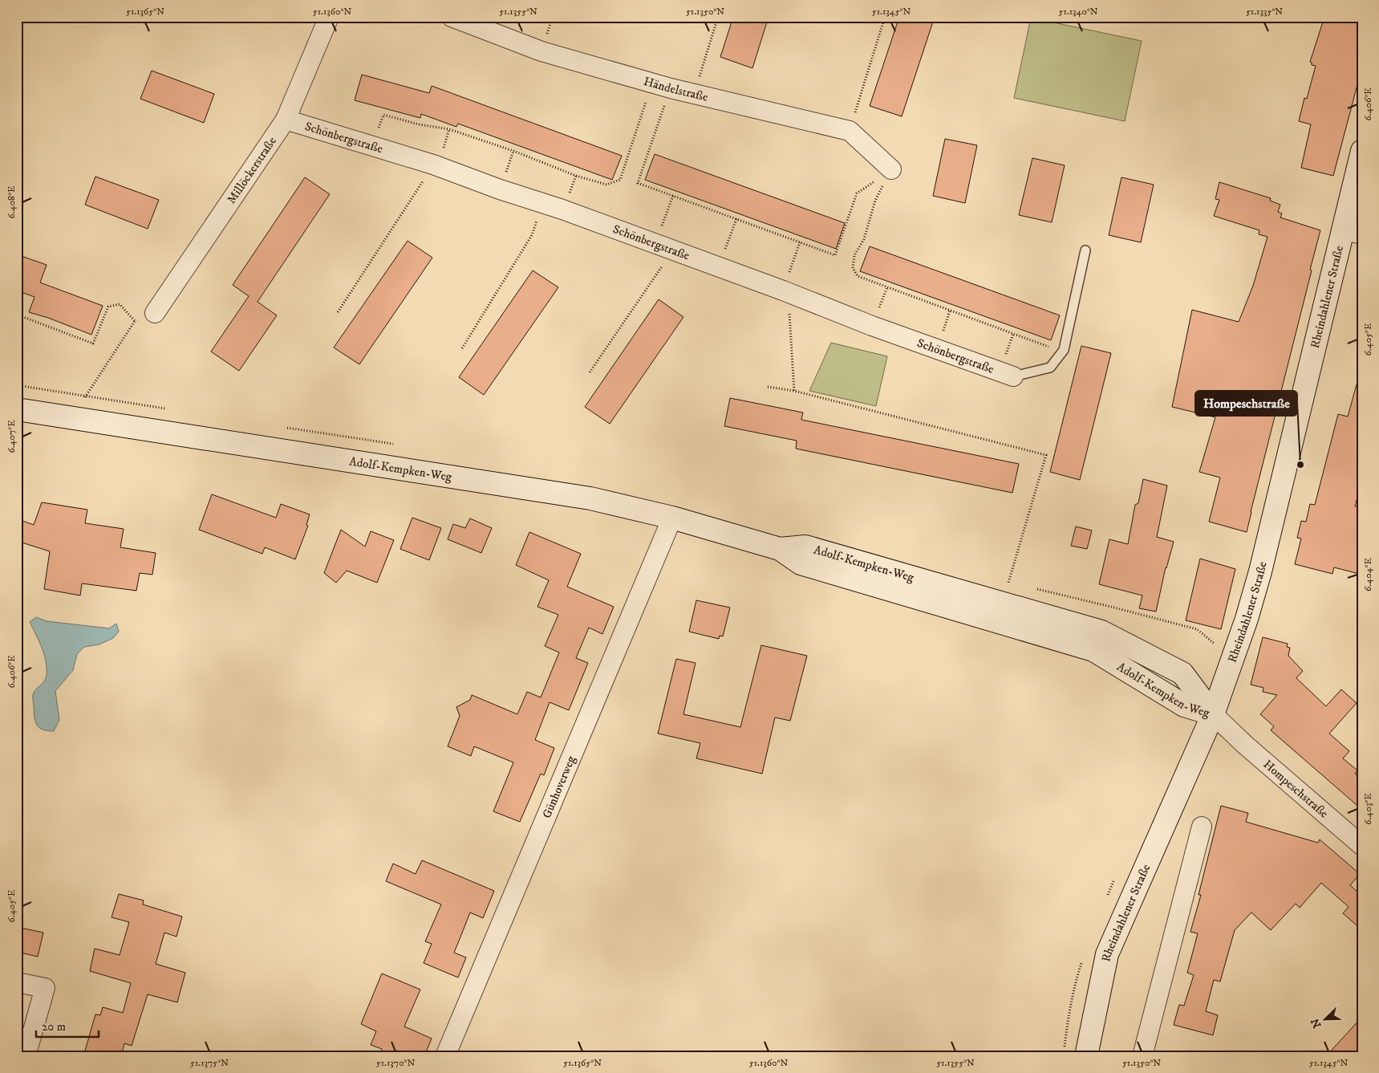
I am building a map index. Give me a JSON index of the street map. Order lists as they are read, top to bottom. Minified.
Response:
{"streets":{"main road":["Rheindahlener Straße","Adolf-Kempken-Weg"],"street":["Händelstraße","Schönbergstraße","Millöckerstraße","Günhoverweg","Hompeschstraße"]},"crossings":[["Schönbergstraße","Millöckerstraße"],["Rheindahlener Straße","Adolf-Kempken-Weg"],["Rheindahlener Straße","Hompeschstraße"],["Adolf-Kempken-Weg","Günhoverweg"],["Adolf-Kempken-Weg","Hompeschstraße"]],"places":["Hompeschstraße"],"scale_bar":"20 m","north":"bottom left","coordinates":["51.1365°N","51.1360°N","51.1355°N","51.1350°N","51.1345°N","51.1340°N","51.1335°N","6.406°E","6.408°E","6.405°E","6.407°E","6.404°E","6.403°E","51.1375°N","51.1370°N"]}
